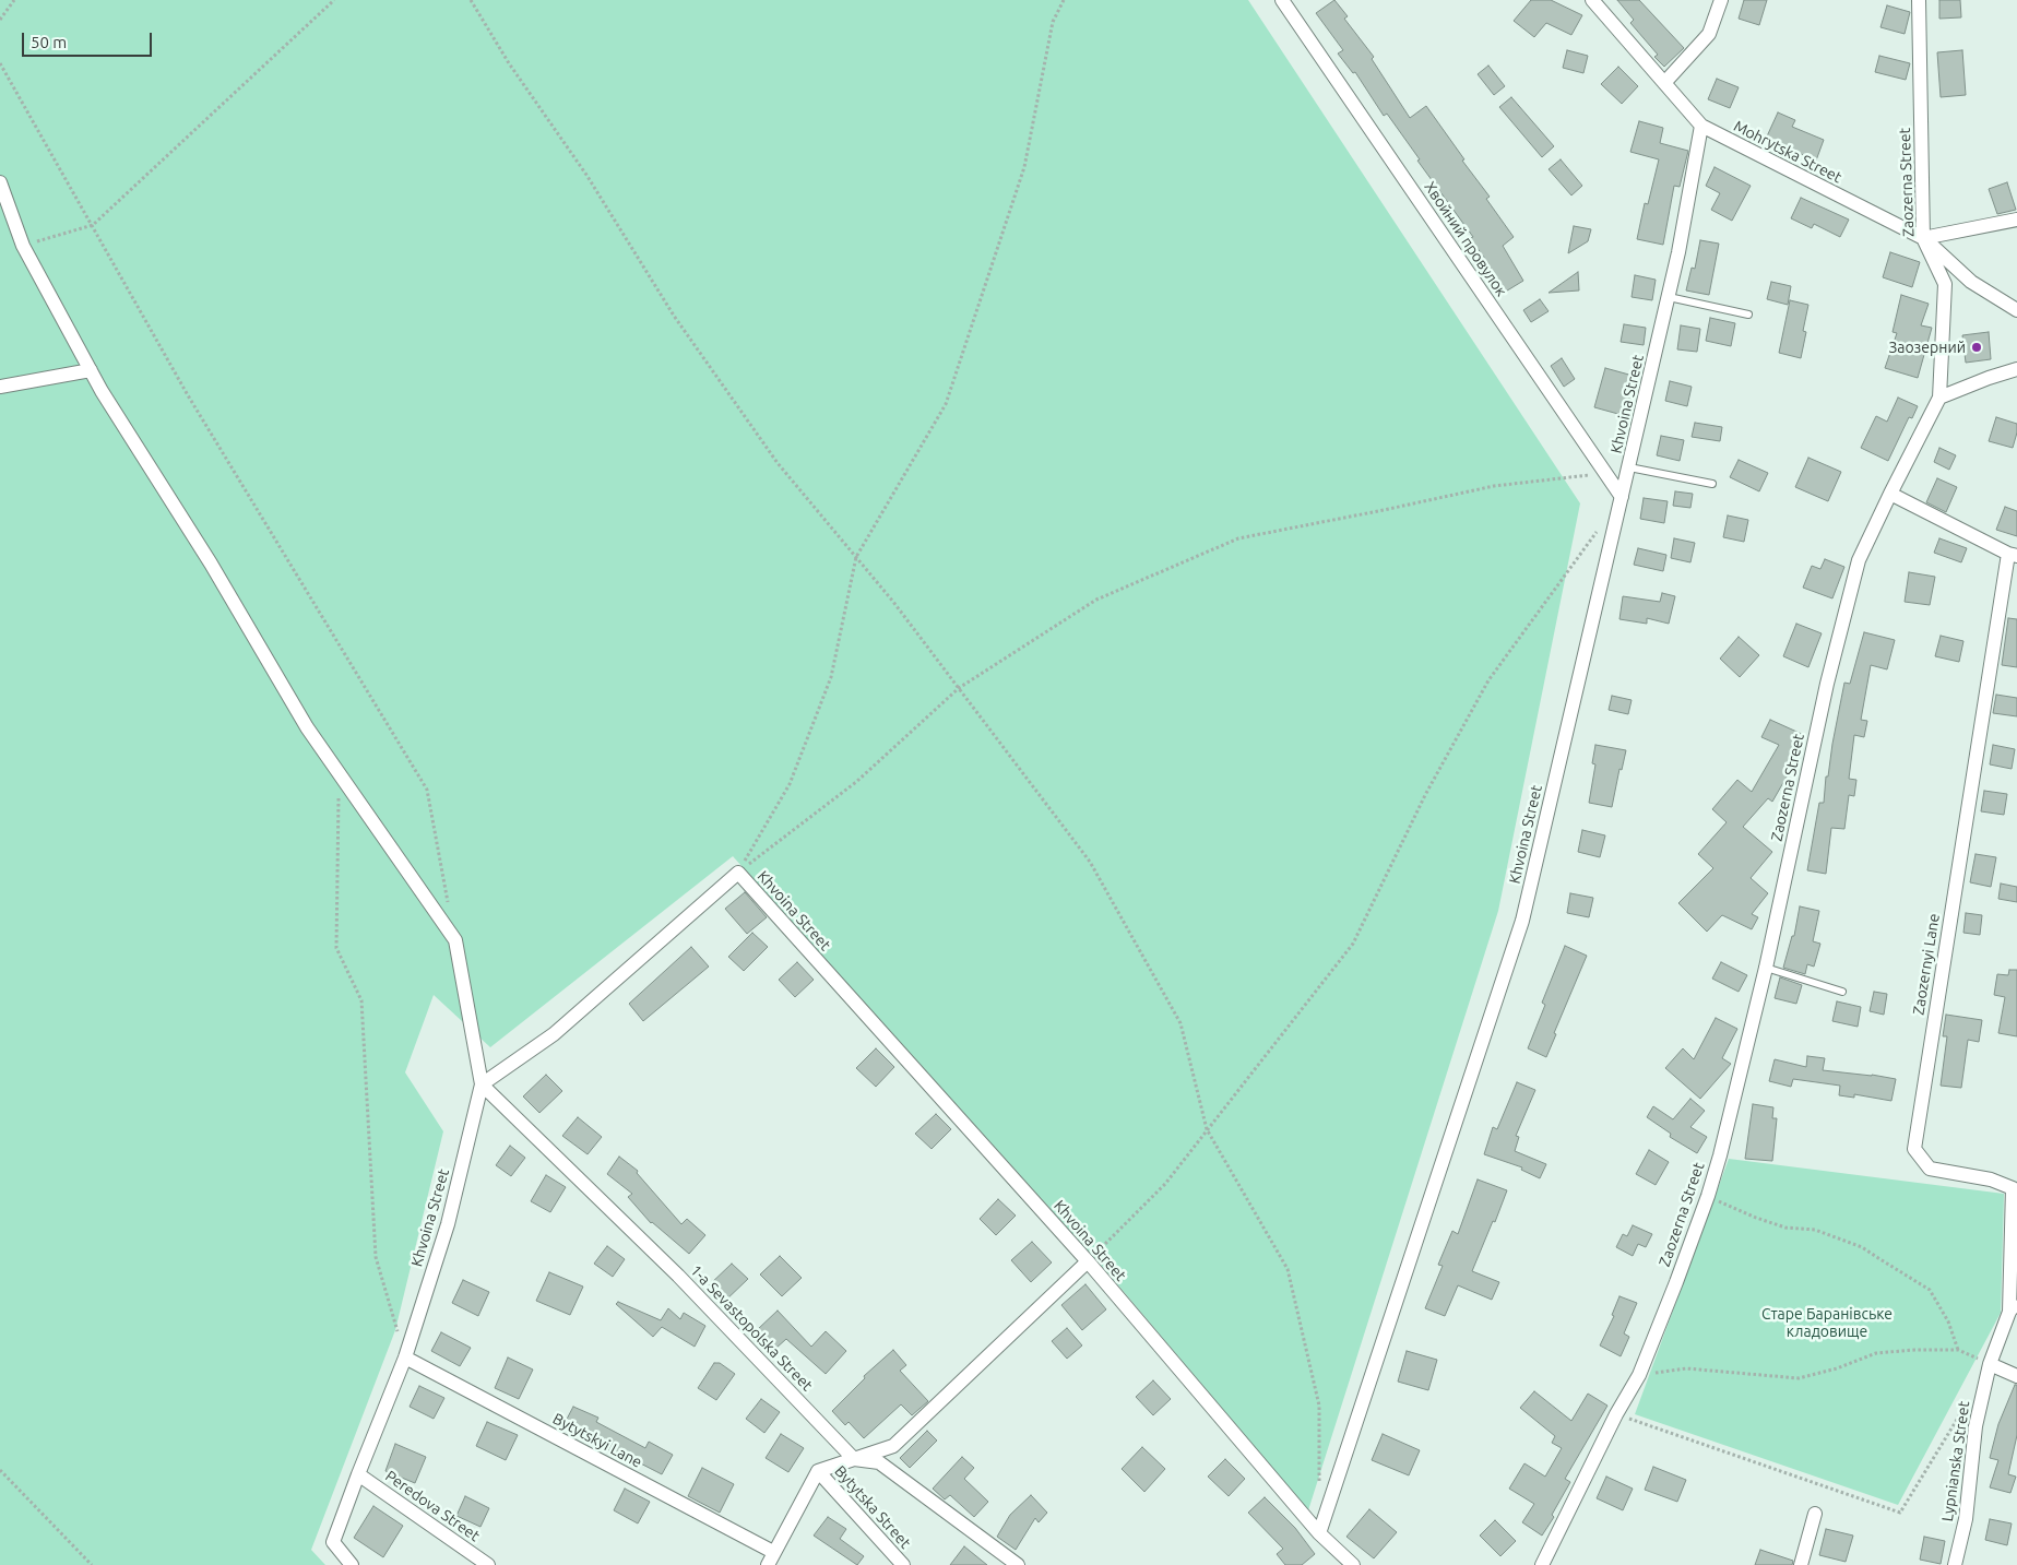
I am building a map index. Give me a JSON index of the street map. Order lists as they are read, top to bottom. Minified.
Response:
{"streets":{"street":["Mohrytska Street","Zaozerna Street","Хвойний провулок","Khvoina Street","Zaozernyi Lane","1-a Sevastopolska Street","Bytytskyi Lane","Lypnianska Street","Peredova Street","Bytytska Street"]},"crossings":[["Mohrytska Street","Zaozerna Street"],["Mohrytska Street","Khvoina Street"],["Хвойний провулок","Khvoina Street"],["Khvoina Street","1-a Sevastopolska Street"],["Khvoina Street","Bytytskyi Lane"],["Khvoina Street","Peredova Street"],["Zaozernyi Lane","Lypnianska Street"]],"parks":["Старе Баранівське кладовище"],"places":["Заозерний"],"scale_bar":"50 m"}
